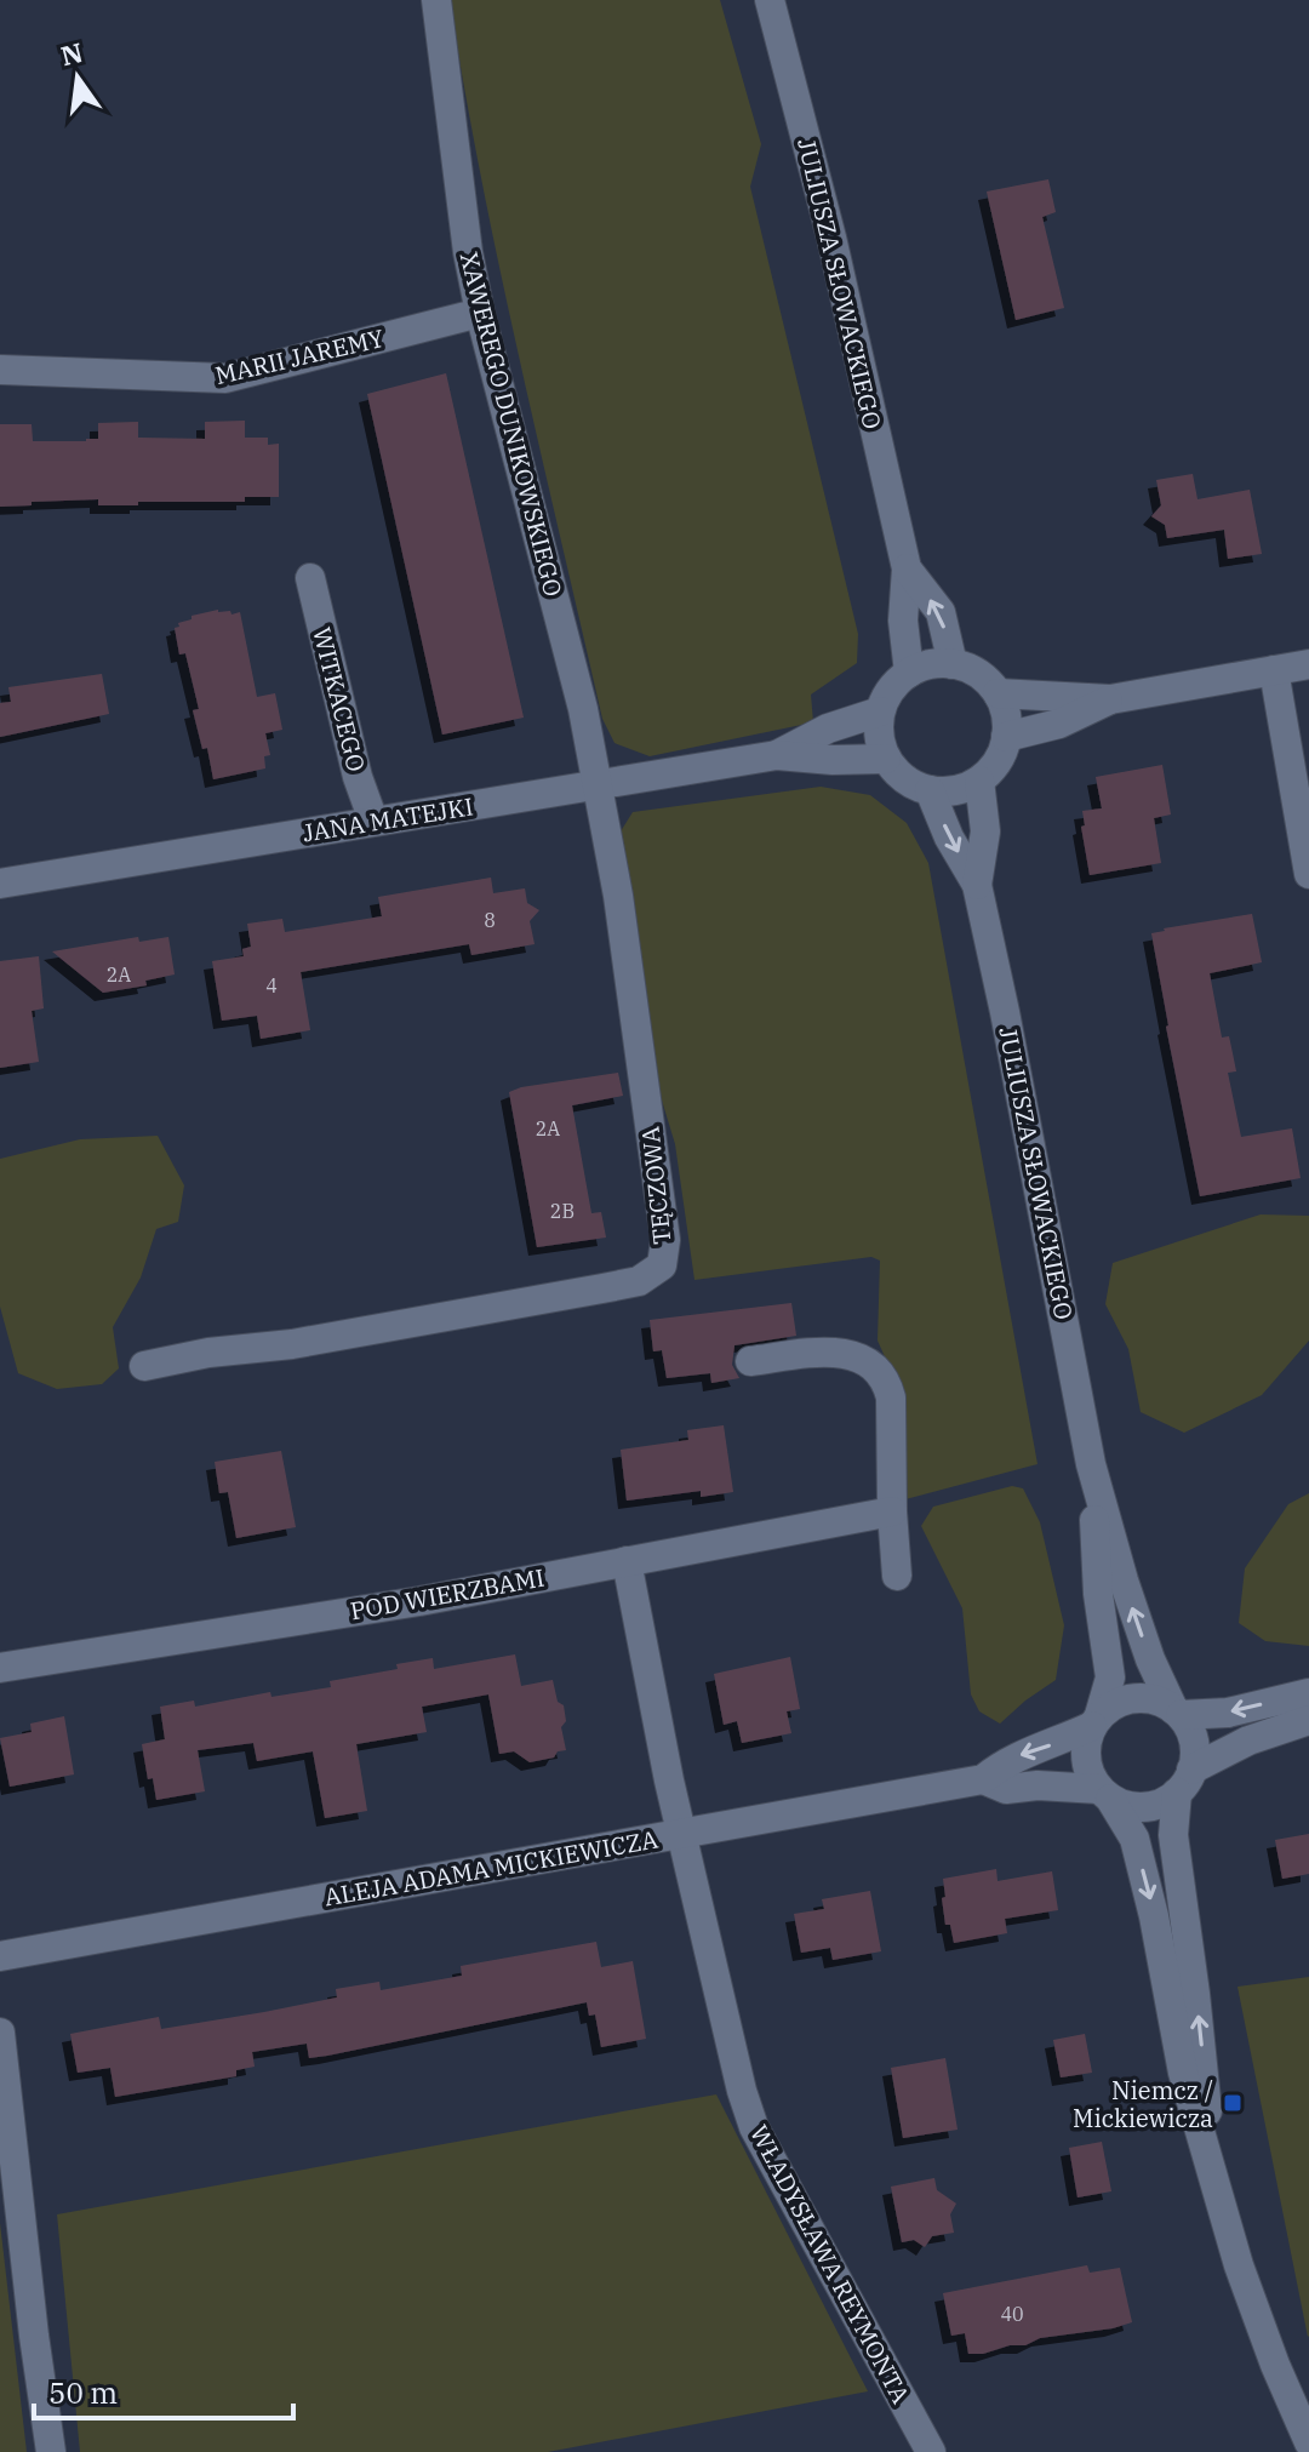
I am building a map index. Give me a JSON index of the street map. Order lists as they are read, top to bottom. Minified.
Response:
{"streets":{"street":["JULIUSZA SŁOWACKIEGO","MARII JAREMY","XAWEREGO DUNIKOWSKIEGO","WITKACEGO","JANA MATEJKI","TĘCZOWA","POD WIERZBAMI","ALEJA ADAMA MICKIEWICZA","WŁADYSŁAWA REYMONTA"]},"crossings":[["JULIUSZA SŁOWACKIEGO","JANA MATEJKI"],["JULIUSZA SŁOWACKIEGO","ALEJA ADAMA MICKIEWICZA"],["MARII JAREMY","XAWEREGO DUNIKOWSKIEGO"],["XAWEREGO DUNIKOWSKIEGO","JANA MATEJKI"],["XAWEREGO DUNIKOWSKIEGO","TĘCZOWA"],["WITKACEGO","JANA MATEJKI"],["JANA MATEJKI","TĘCZOWA"],["POD WIERZBAMI","WŁADYSŁAWA REYMONTA"],["ALEJA ADAMA MICKIEWICZA","WŁADYSŁAWA REYMONTA"]],"places":{"transit":["Niemcz / Mickiewicza"]},"house_numbers":["8","2A","4","2A","2B","40"],"scale_bar":"50 m","north":"top"}
